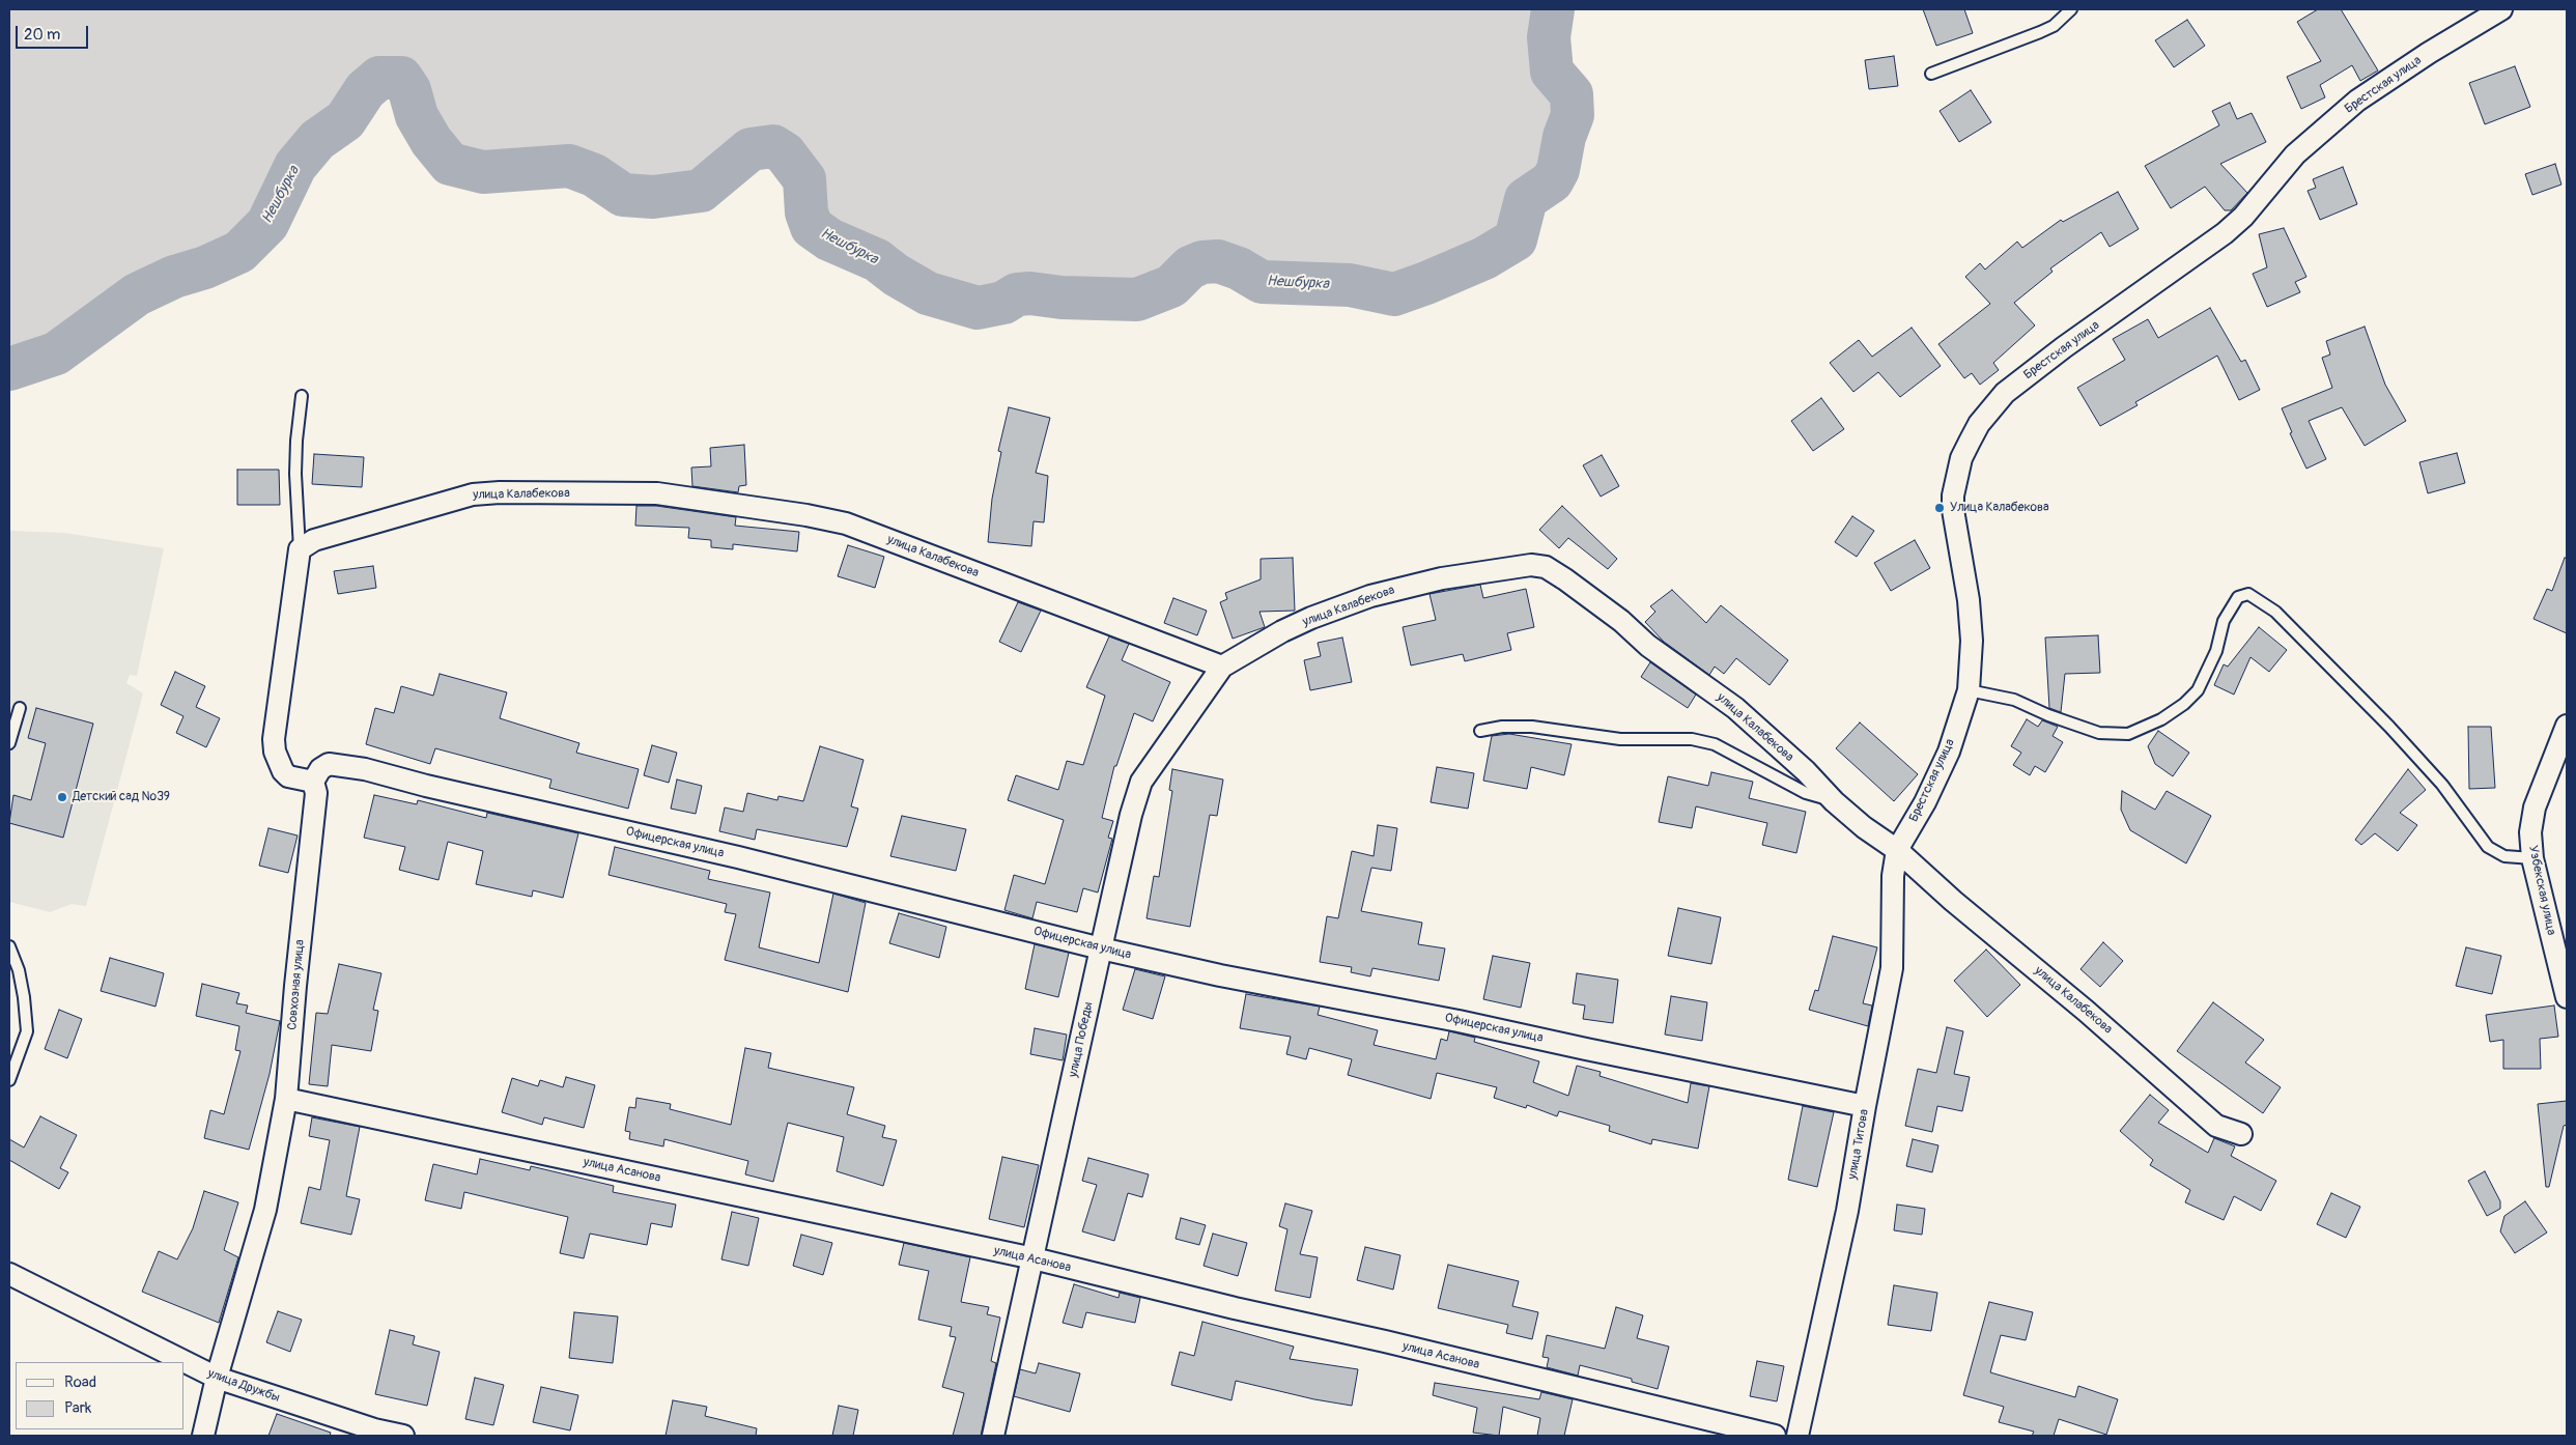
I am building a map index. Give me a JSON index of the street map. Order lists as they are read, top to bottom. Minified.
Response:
{"streets":{"street":["Брестская улица","улица Калабекова","Офицерская улица","Узбекская улица","Совхозная улица","улица Победы","улица Титова","улица Асанова","улица Дружбы"]},"crossings":[["Брестская улица","улица Калабекова"],["Брестская улица","улица Титова"],["улица Калабекова","улица Победы"],["улица Калабекова","улица Титова"],["Офицерская улица","Совхозная улица"],["Офицерская улица","улица Победы"],["Офицерская улица","улица Титова"],["Совхозная улица","улица Асанова"],["Совхозная улица","улица Дружбы"],["улица Победы","улица Асанова"]],"water":["Нешбурка"],"places":["Улица Калабекова","Детский сад №39"],"legend":["Road","Park"],"scale_bar":"20 m"}
